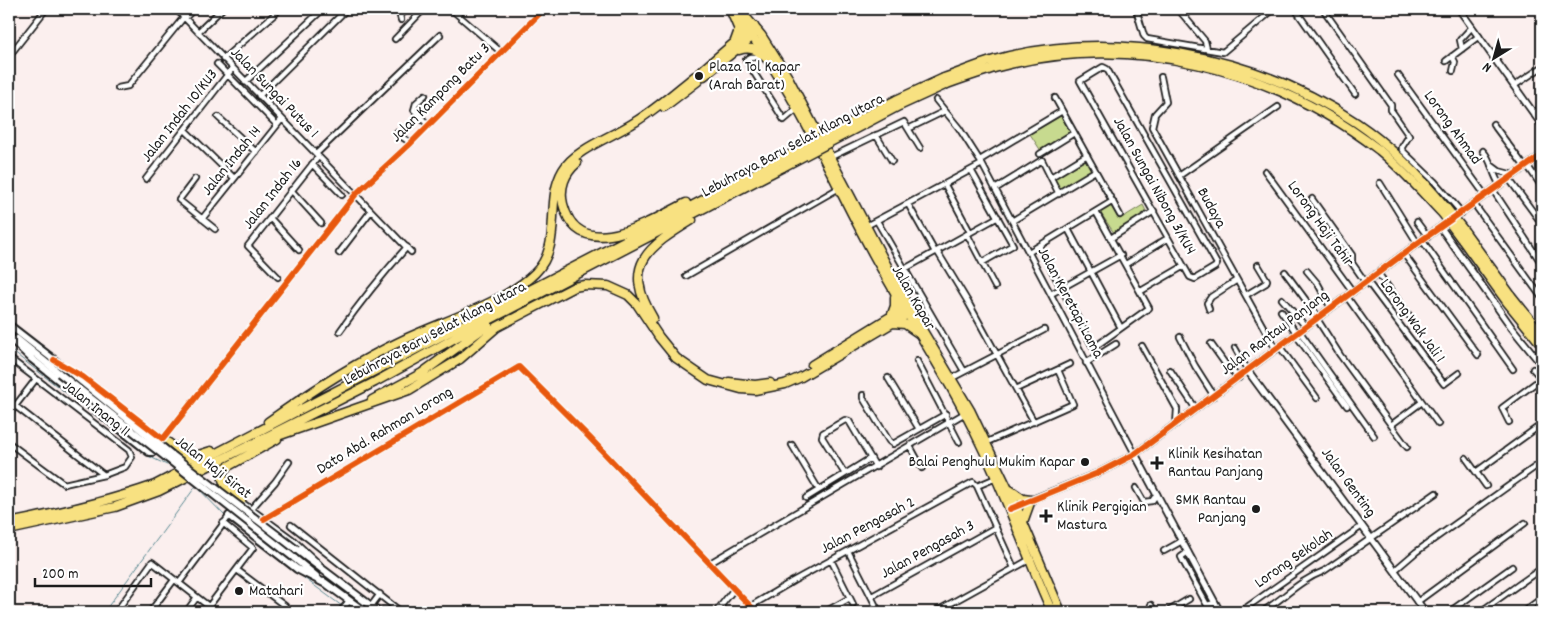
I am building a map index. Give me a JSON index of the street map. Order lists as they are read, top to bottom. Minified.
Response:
{"streets":{"highway":["Lebuhraya Baru Selat Klang Utara","Jalan Kapar"],"main road":["Jalan Haji Sirat"],"street":["Jalan Sungai Putus 1","Jalan Kampong Batu 3","Jalan Indah 10/KU3","Lorong Ahmad","Jalan Indah 14","Jalan Sungai Nibong 3/KU4","Jalan Indah 16","Budaya","Lorong Haji Tahir","Jalan Keretapi Lama","Lorong Wak Jali 1","Jalan Rantau Panjang","Jalan Inang 11","Dato Abd. Rahman Lorong","Jalan Genting","Jalan Pengasah 2","Jalan Pengasah 3","Lorong Sekolah"]},"crossings":[["Jalan Sungai Putus 1","Jalan Kampong Batu 3"],["Jalan Sungai Putus 1","Jalan Indah 10/KU3"],["Jalan Sungai Putus 1","Jalan Indah 14"],["Jalan Sungai Putus 1","Jalan Indah 16"],["Lorong Ahmad","Jalan Rantau Panjang"],["Budaya","Jalan Rantau Panjang"],["Lorong Haji Tahir","Jalan Rantau Panjang"],["Jalan Kapar","Jalan Rantau Panjang"],["Jalan Kapar","Jalan Pengasah 2"],["Jalan Keretapi Lama","Jalan Rantau Panjang"],["Lorong Wak Jali 1","Jalan Rantau Panjang"],["Jalan Rantau Panjang","Jalan Genting"],["Jalan Genting","Lorong Sekolah"]],"places":{"other":["Plaza Tol Kapar (Arah Barat)","Balai Penghulu Mukim Kapar","SMK Rantau Panjang","Matahari"],"health":["Klinik Kesihatan Rantau Panjang","Klinik Pergigian Mastura"]},"scale_bar":"200 m","north":"bottom left"}
